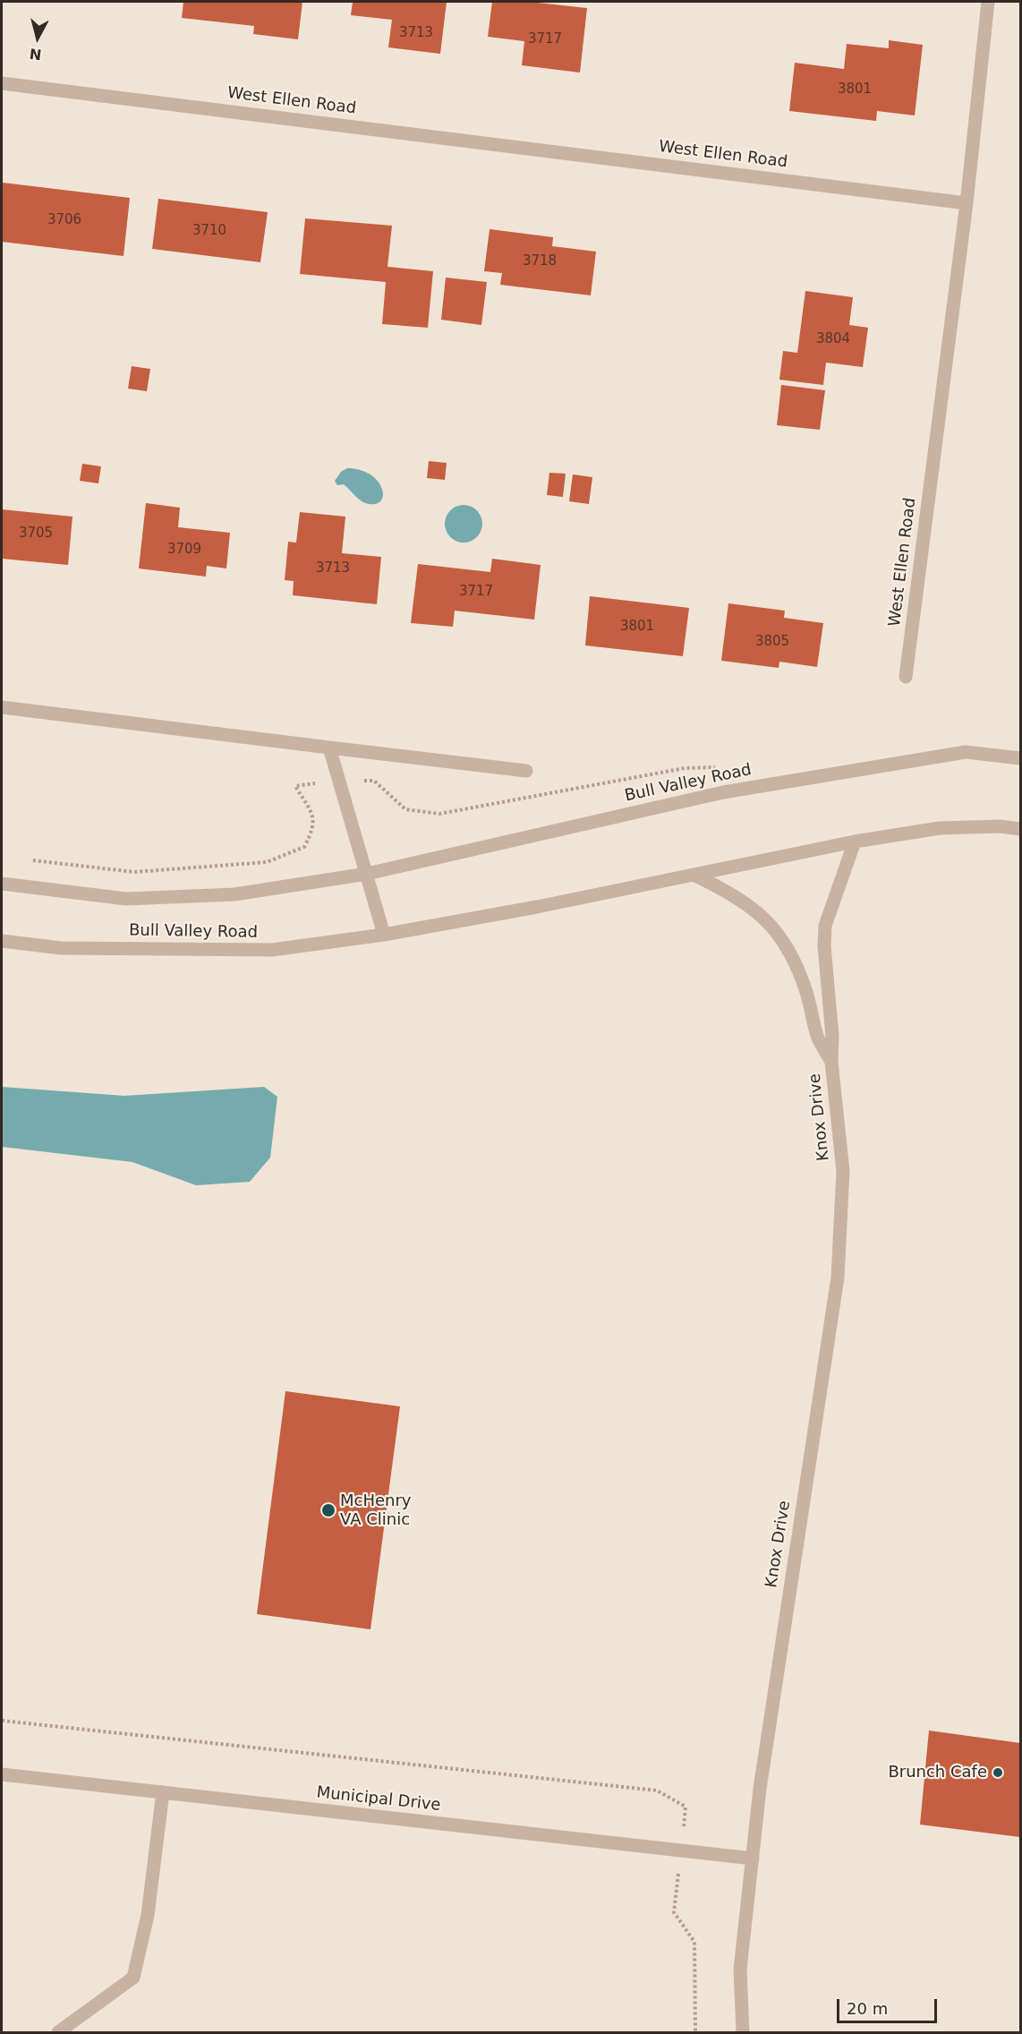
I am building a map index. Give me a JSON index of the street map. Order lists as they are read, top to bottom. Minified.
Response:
{"streets":{"street":["West Ellen Road","Bull Valley Road","Knox Drive","Municipal Drive"]},"crossings":[["Bull Valley Road","Knox Drive"],["Knox Drive","Municipal Drive"]],"places":["McHenry VA Clinic","Brunch Cafe"],"house_numbers":["3713","3717","3801","3706","3710","3718","3804","3705","3709","3713","3717","3801","3805"],"scale_bar":"20 m","north":"bottom"}
